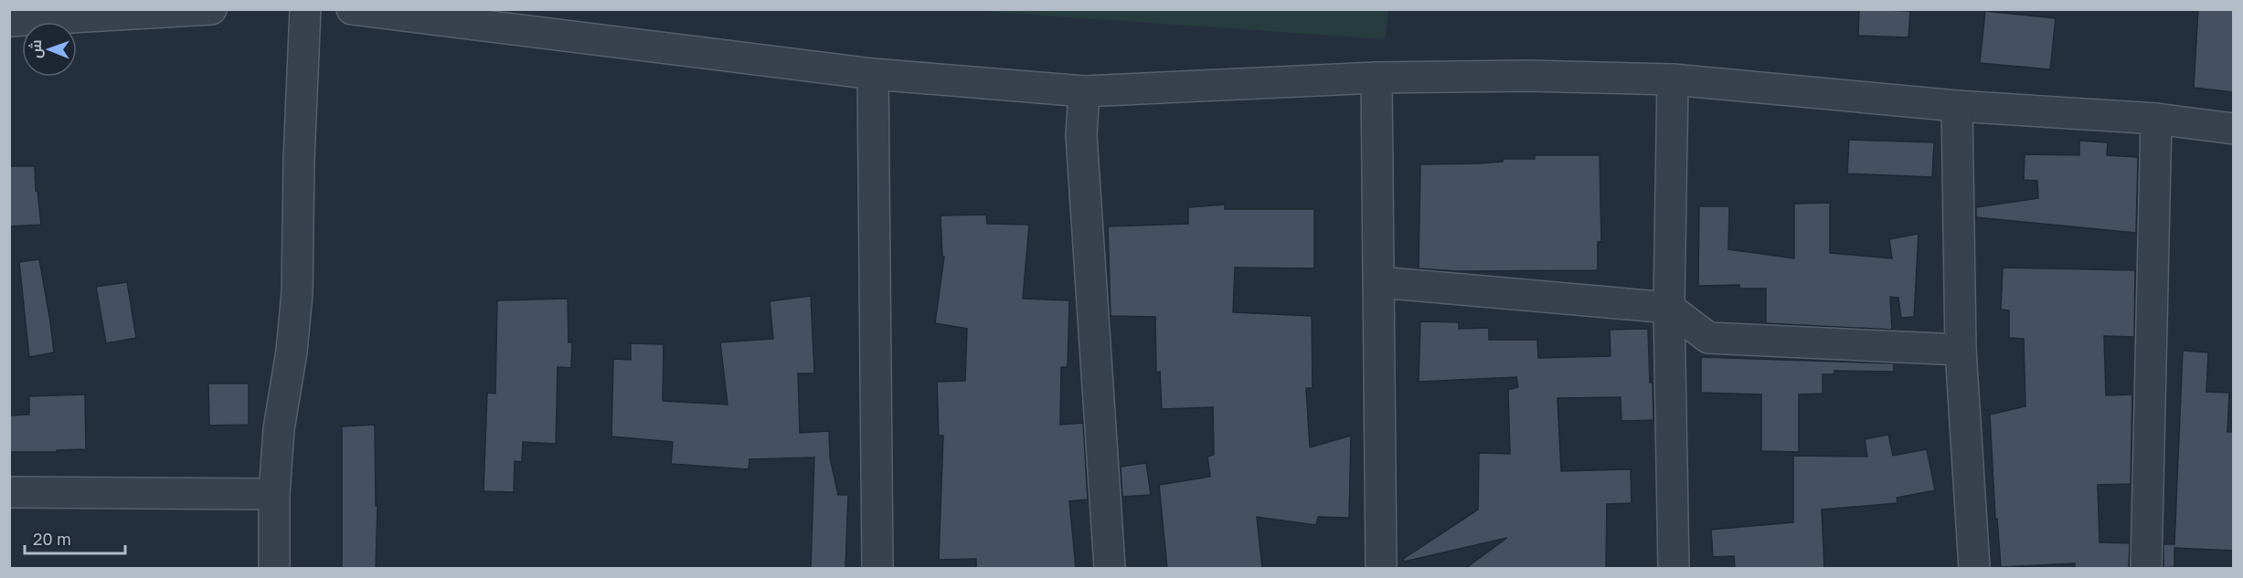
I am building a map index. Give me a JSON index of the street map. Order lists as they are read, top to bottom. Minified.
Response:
{"scale_bar":"20 m","north":"left"}
